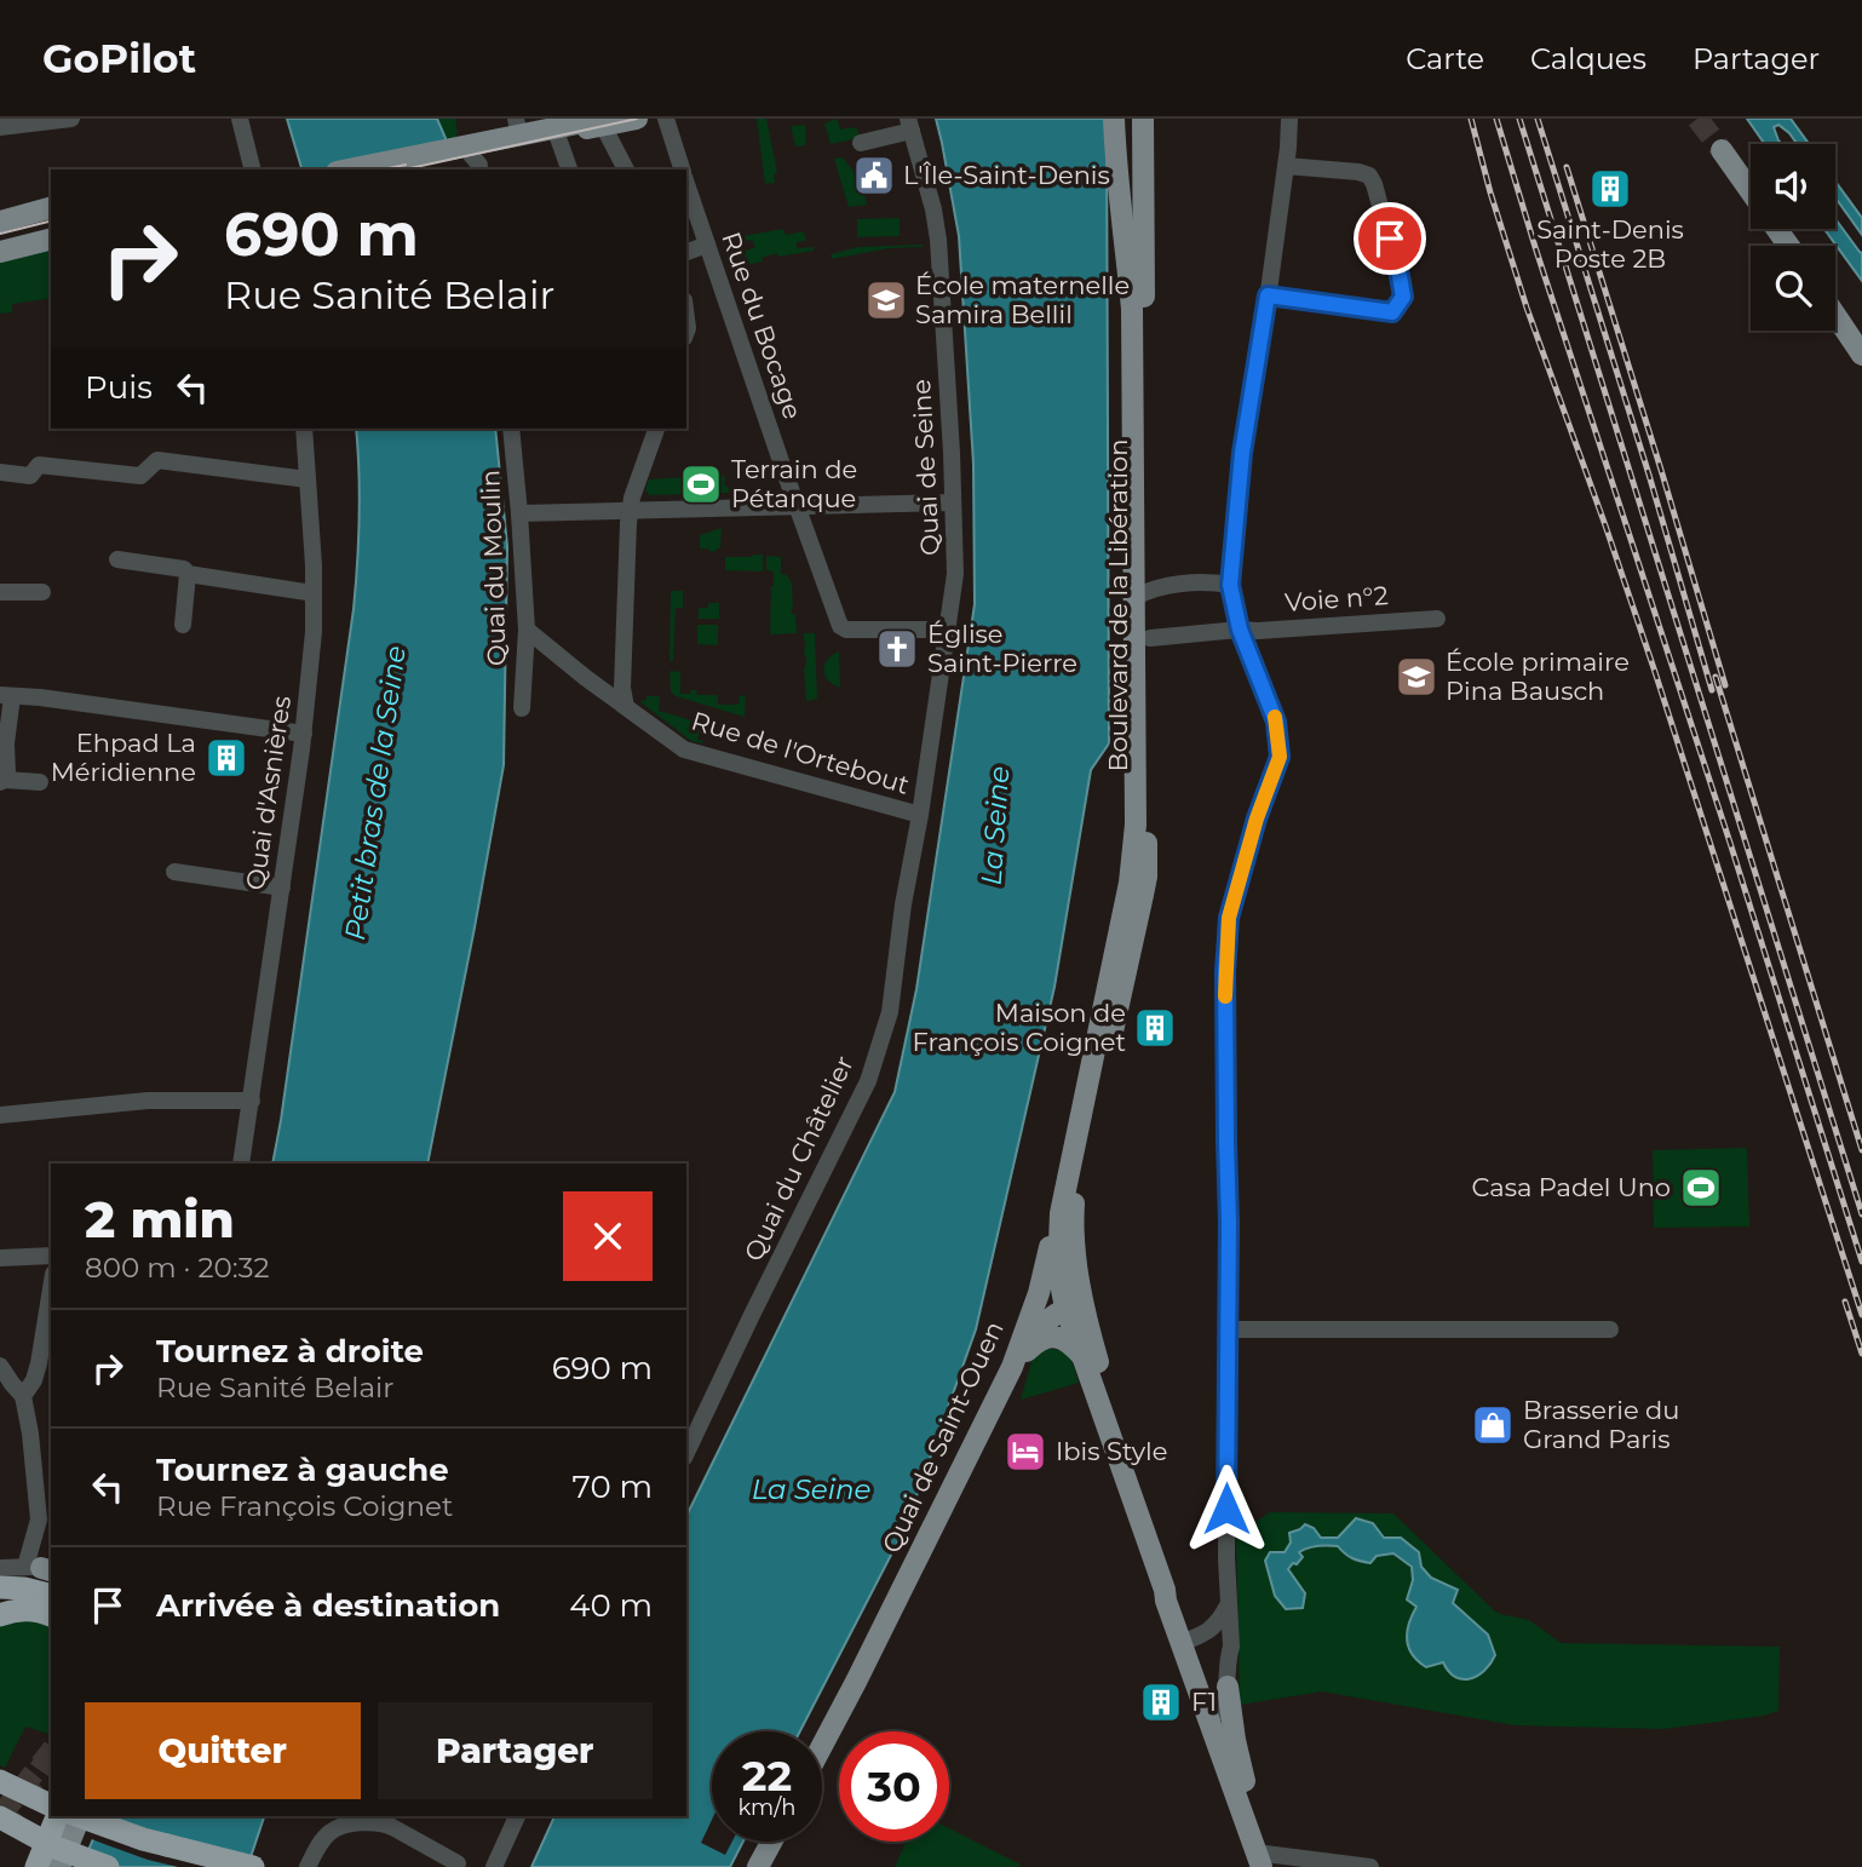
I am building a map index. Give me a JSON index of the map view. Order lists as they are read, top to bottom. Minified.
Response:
{"streets":{"main road":["Boulevard de la Libération","Quai de Saint-Ouen"],"street":["Rue du Bocage","Quai de Seine","Quai du Moulin","Voie n°2","Rue de l'Ortebout","Quai d'Asnières","Quai du Châtelier"]},"crossings":[["Rue du Bocage","Quai de Seine"],["Quai de Seine","Rue de l'Ortebout"],["Quai de Seine","Quai du Châtelier"],["Quai du Moulin","Rue de l'Ortebout"],["Voie n°2","Boulevard de la Libération"],["Voie n°2","Quai de Saint-Ouen"],["Boulevard de la Libération","Quai de Saint-Ouen"],["Rue de l'Ortebout","Quai du Châtelier"]],"water":["Petit bras de la Seine","La Seine"],"places":{"public building":["L'Île-Saint-Denis"],"building":["Saint-Denis Poste 2B","Ehpad La Méridienne","Maison de François Coignet","F1"],"school or university":["École maternelle Samira Bellil","École primaire Pina Bausch"],"sports":["Terrain de Pétanque","Casa Padel Uno"],"church":["Église Saint-Pierre"],"shop":["Brasserie du Grand Paris"],"hotel":["Ibis Style"]},"page":{"header":"GoPilot","nav":["Carte","Calques","Partager"],"turn":["690 m","Rue Sanité Belair"],"then":"Puis","heading":["2 min","800 m · 20:32"],"list":[{"name":"Tournez à droite","note":"Rue Sanité Belair","value":"690 m"},{"name":"Tournez à gauche","note":"Rue François Coignet","value":"70 m"},{"name":"Arrivée à destination","value":"40 m"}],"buttons":["Quitter","Partager"],"speed":"22 km/h","limit":"30"}}
